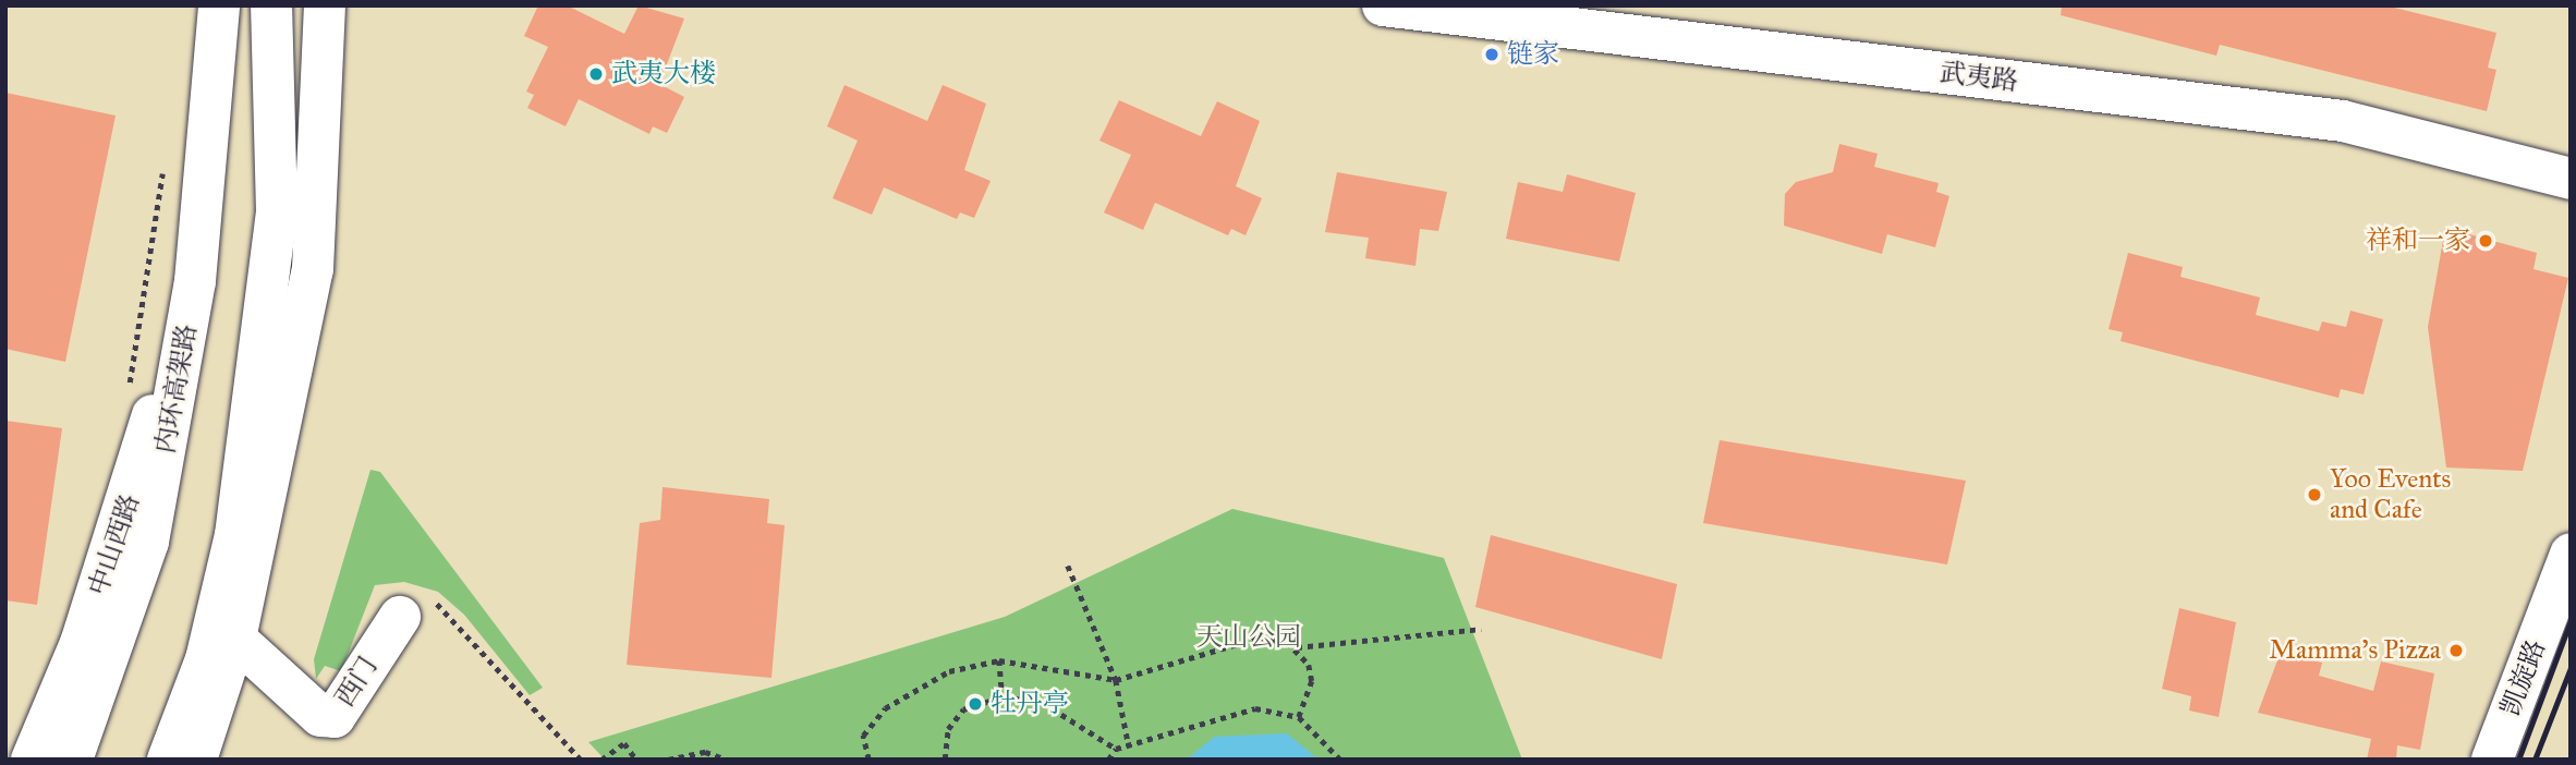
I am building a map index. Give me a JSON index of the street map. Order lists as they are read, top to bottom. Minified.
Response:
{"streets":{"main road":["武夷路","内环高架路","中山西路","凯旋路","西门"]},"parks":["天山公园"],"places":["链家","武夷大楼","祥和一家","Yoo Events and Cafe","Mamma's Pizza","牡丹亭"]}
